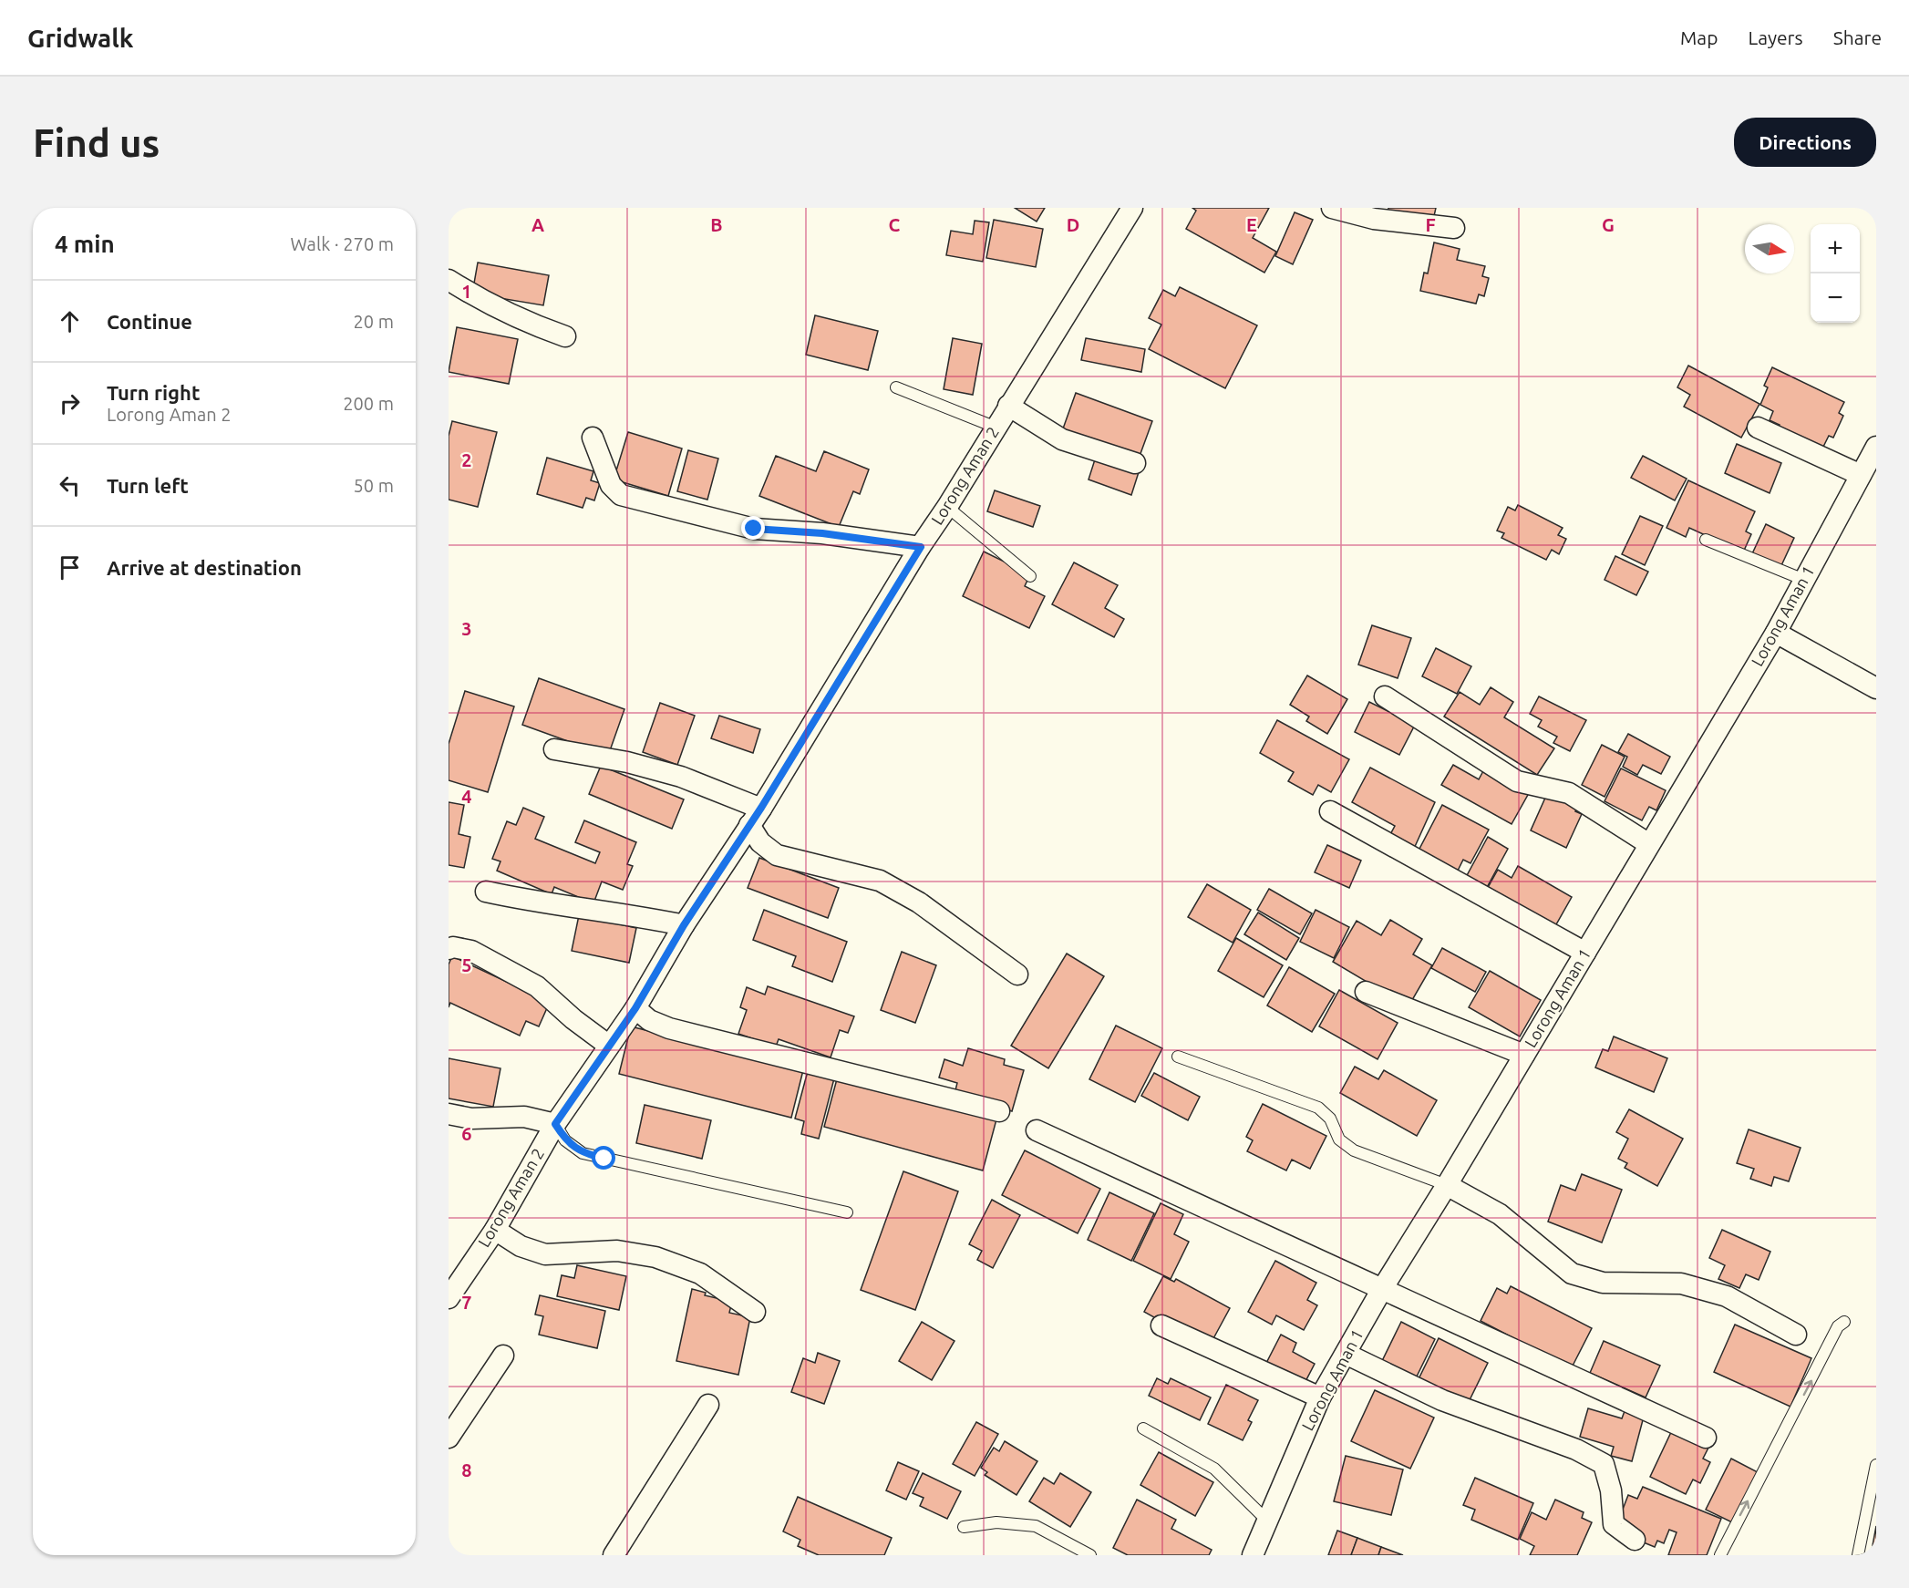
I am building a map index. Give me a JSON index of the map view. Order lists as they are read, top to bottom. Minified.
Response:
{"streets":{"street":["Lorong Aman 2","Lorong Aman 1"]},"north":"right","page":{"header":"Gridwalk","nav":["Map","Layers","Share"],"buttons":"Directions","title":"Find us","heading":["4 min","Walk · 270 m"],"map_buttons":["+","−"],"list":[["Continue","20 m"],["Turn right","Lorong Aman 2","200 m"],["Turn left","50 m"],"Arrive at destination"]},"grid":{"columns":["A","B","C","D","E","F","G"],"rows":["1","2","3","4","5","6","7","8"]}}
